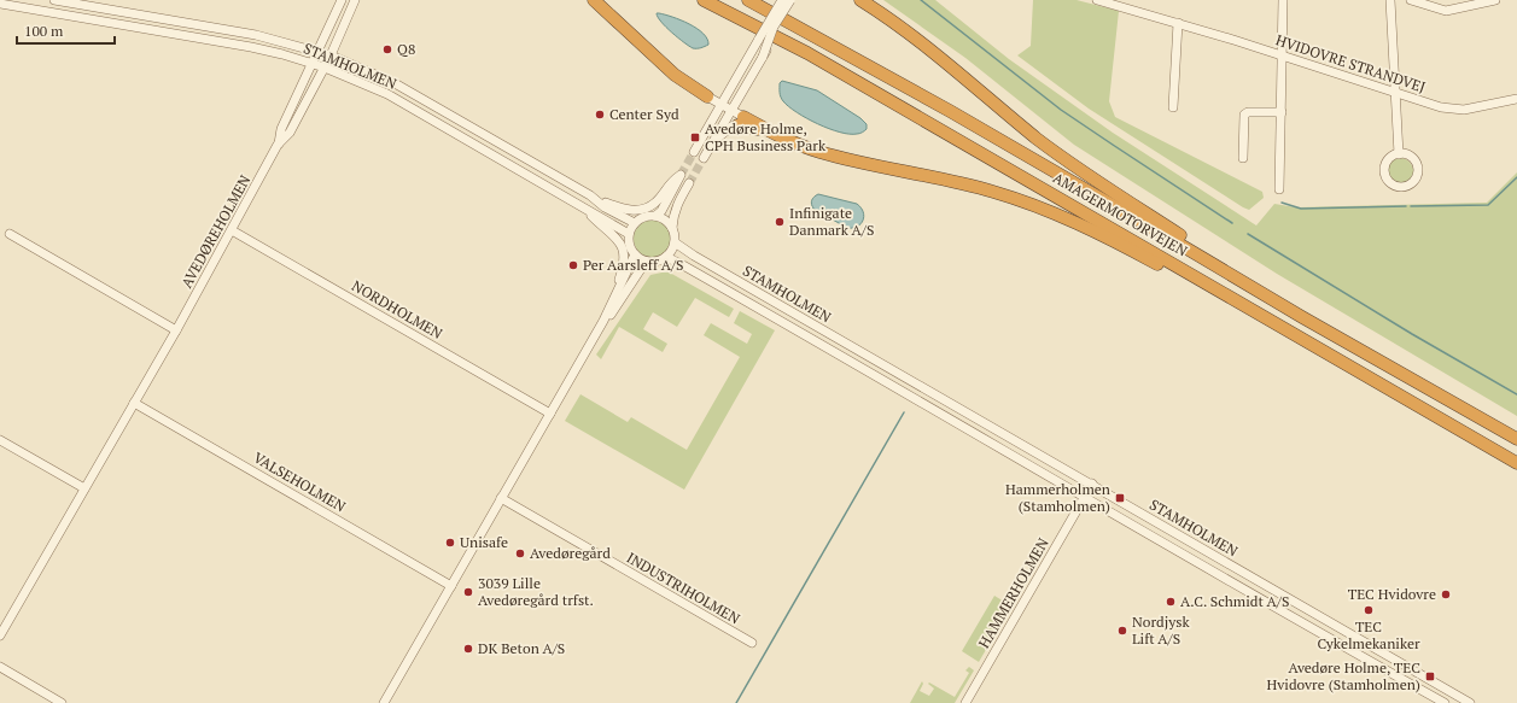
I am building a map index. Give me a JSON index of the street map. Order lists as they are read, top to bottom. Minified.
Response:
{"streets":{"highway":["AMAGERMOTORVEJEN"],"street":["HVIDOVRE STRANDVEJ","STAMHOLMEN","AVEDØREHOLMEN","NORDHOLMEN","VALSEHOLMEN","INDUSTRIHOLMEN","HAMMERHOLMEN"]},"crossings":[["STAMHOLMEN","AVEDØREHOLMEN"],["STAMHOLMEN","HAMMERHOLMEN"],["AVEDØREHOLMEN","NORDHOLMEN"],["AVEDØREHOLMEN","VALSEHOLMEN"]],"places":{"other":["Q8","Center Syd","Infinigate Danmark A/S","Per Aarsleff A/S","Unisafe","Avedøregård","3039 Lille Avedøregård trfst.","TEC Hvidovre","A.C. Schmidt A/S","TEC Cykelmekaniker","Nordjysk Lift A/S","DK Beton A/S"],"transit":["Avedøre Holme, CPH Business Park","Hammerholmen (Stamholmen)","Avedøre Holme, TEC Hvidovre (Stamholmen)"]},"scale_bar":"100 m"}
